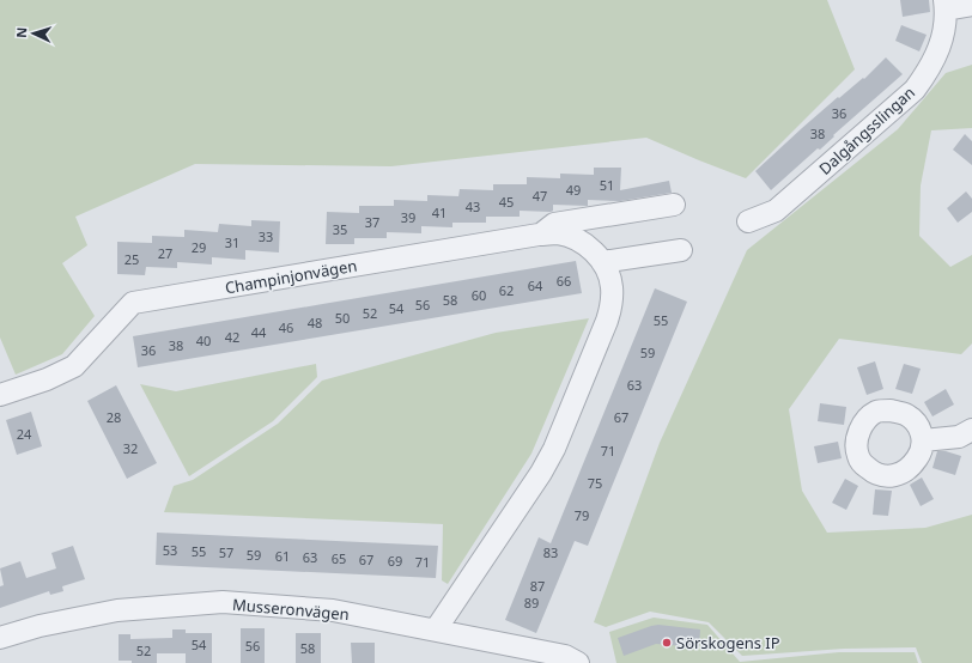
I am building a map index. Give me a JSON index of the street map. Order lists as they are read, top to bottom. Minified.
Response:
{"streets":{"street":["Dalgångsslingan","Champinjonvägen","Musseronvägen"]},"crossings":[["Champinjonvägen","Musseronvägen"]],"places":["Sörskogens IP"],"house_numbers":["36","38","51","49","47","45","43","41","39","37","35","33","31","29","27","25","66","64","62","60","58","56","54","52","50","55","48","46","44","42","40","38","36","59","63","28","67","24","32","71","75","79","53","55","57","83","59","61","63","65","67","69","71","87","89","54","56","58","52"],"north":"left"}
